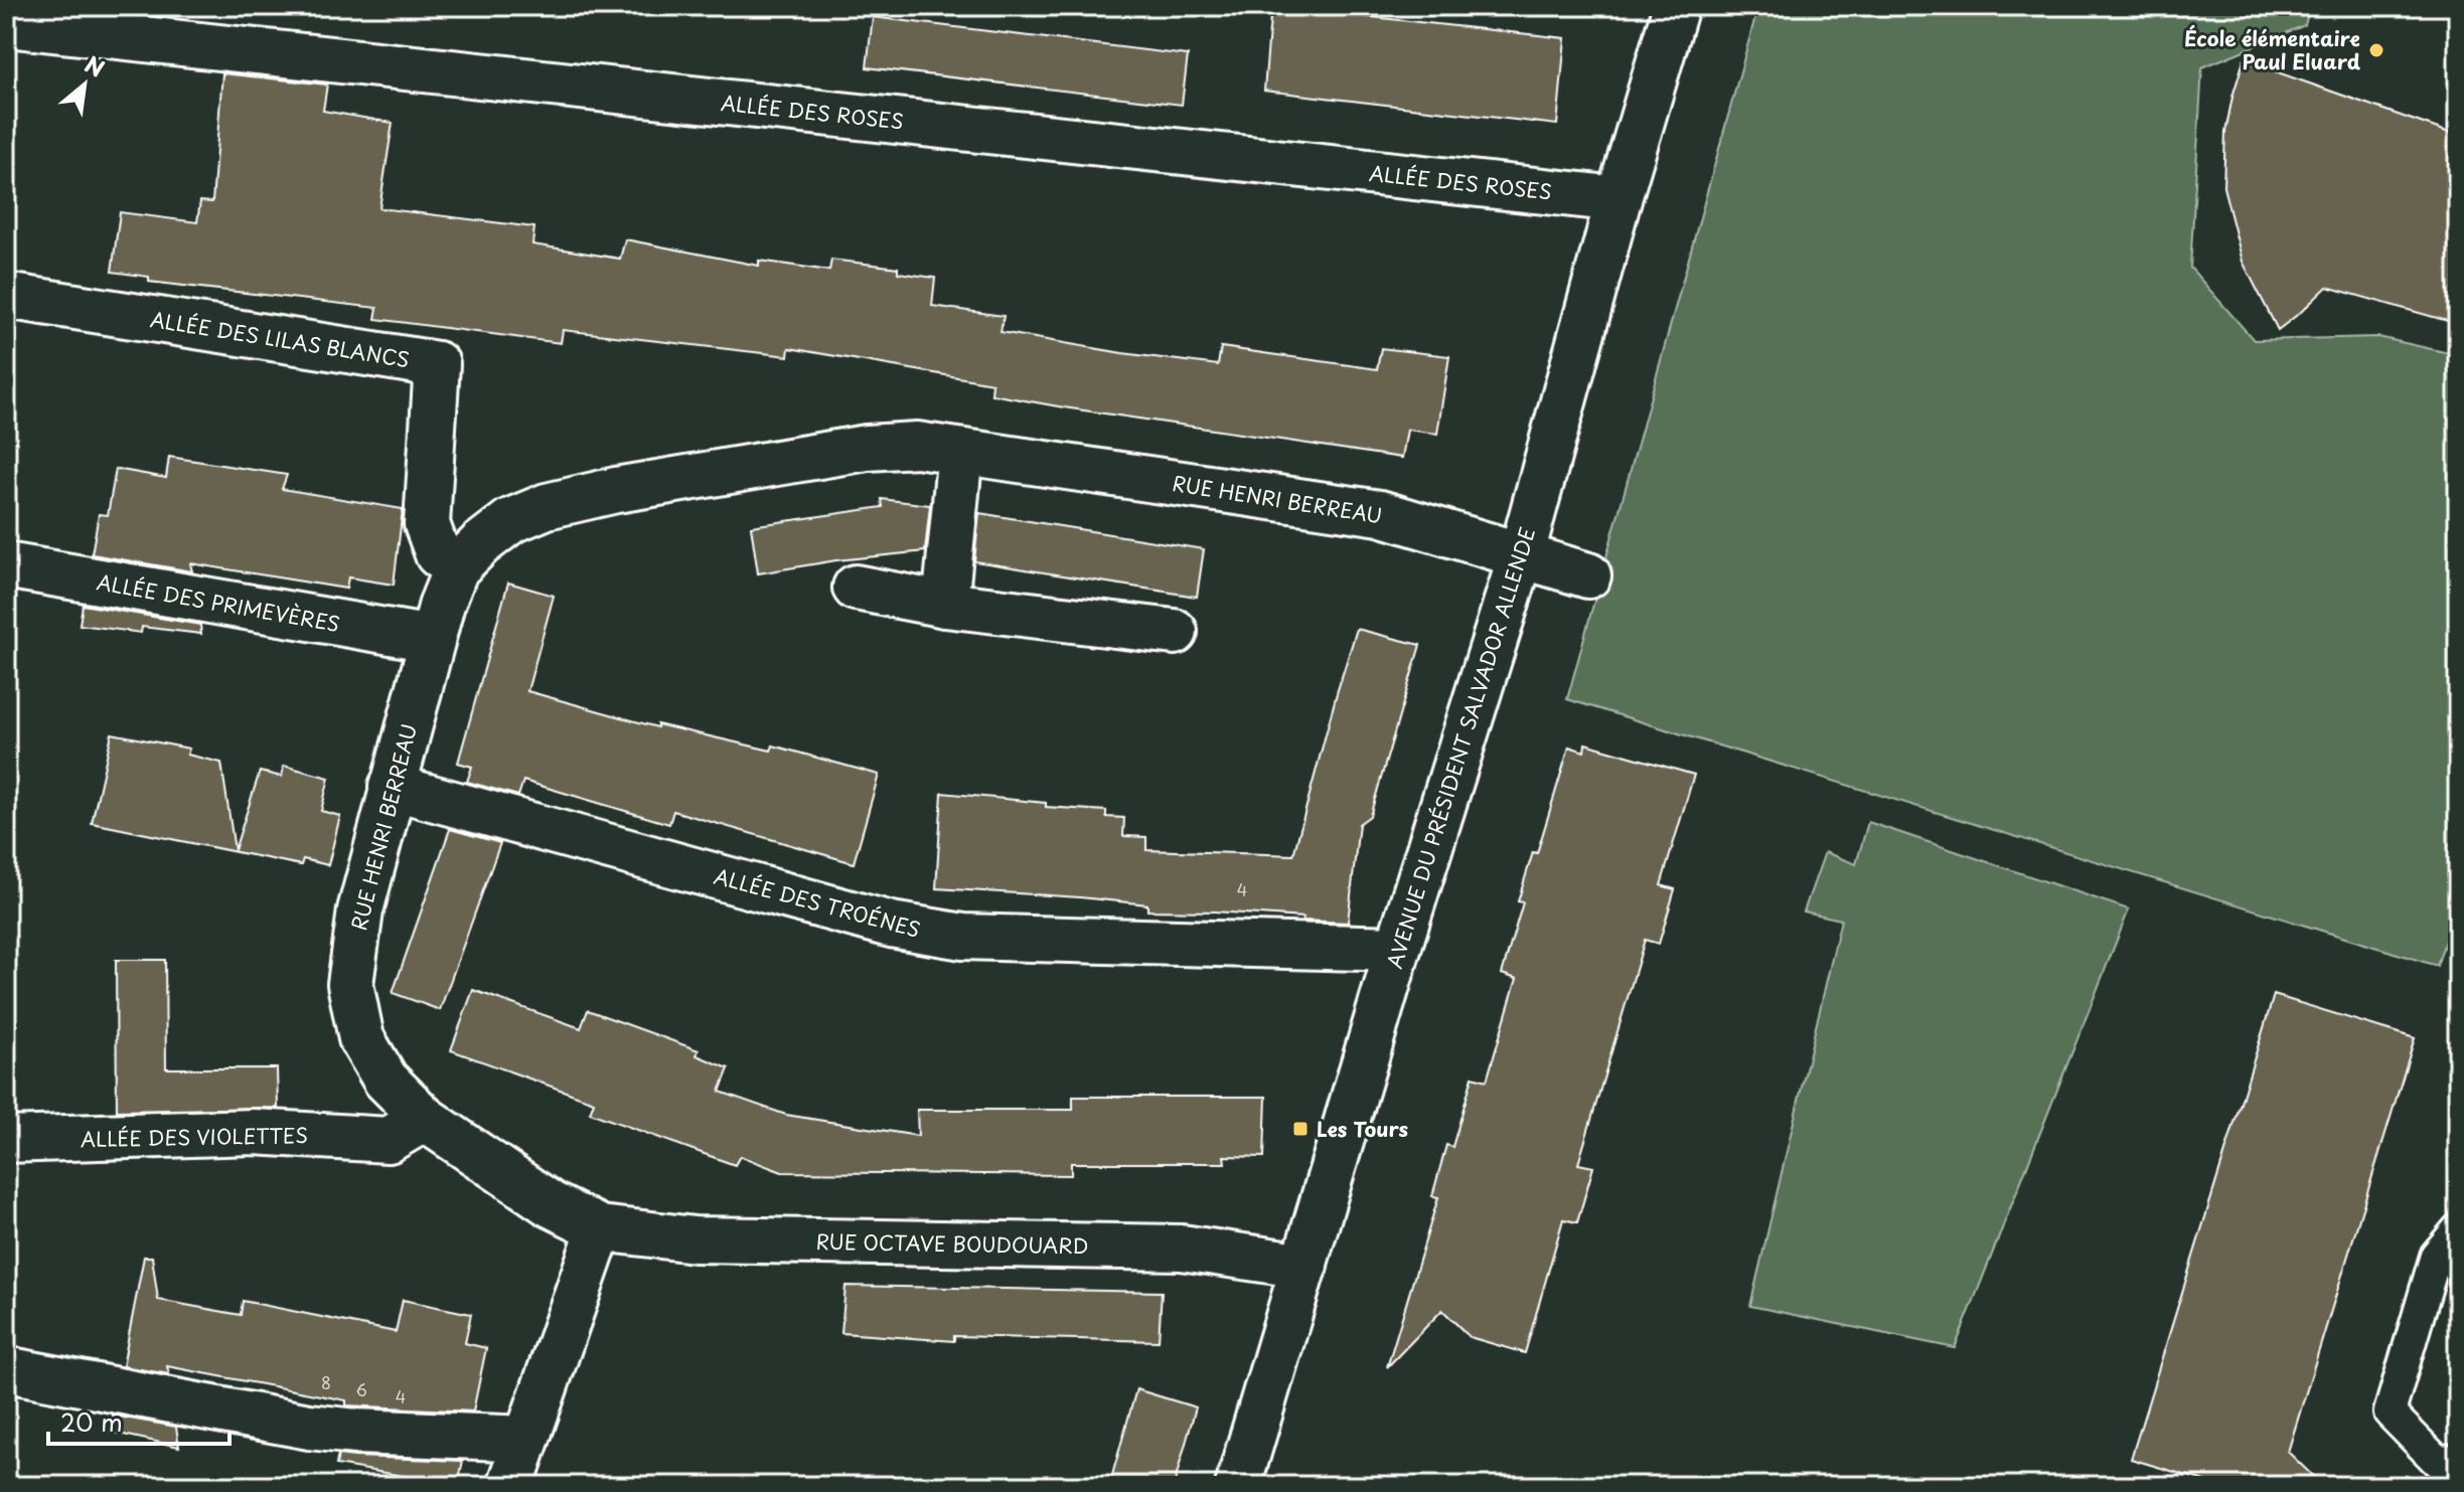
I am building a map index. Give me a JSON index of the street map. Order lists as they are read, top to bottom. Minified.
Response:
{"streets":{"street":["ALLÉE DES ROSES","ALLÉE DES LILAS BLANCS","RUE HENRI BERREAU","ALLÉE DES PRIMEVÈRES","AVENUE DU PRÉSIDENT SALVADOR ALLENDE","ALLÉE DES TROÉNES","ALLÉE DES VIOLETTES","RUE OCTAVE BOUDOUARD"]},"crossings":[["ALLÉE DES ROSES","AVENUE DU PRÉSIDENT SALVADOR ALLENDE"],["ALLÉE DES LILAS BLANCS","RUE HENRI BERREAU"],["RUE HENRI BERREAU","ALLÉE DES PRIMEVÈRES"],["RUE HENRI BERREAU","AVENUE DU PRÉSIDENT SALVADOR ALLENDE"],["RUE HENRI BERREAU","ALLÉE DES TROÉNES"],["RUE HENRI BERREAU","ALLÉE DES VIOLETTES"],["RUE HENRI BERREAU","RUE OCTAVE BOUDOUARD"],["AVENUE DU PRÉSIDENT SALVADOR ALLENDE","ALLÉE DES TROÉNES"],["AVENUE DU PRÉSIDENT SALVADOR ALLENDE","RUE OCTAVE BOUDOUARD"]],"places":{"other":["École élémentaire Paul Eluard"],"transit":["Les Tours"]},"house_numbers":["4","8","6","4"],"scale_bar":"20 m","north":"top right"}
